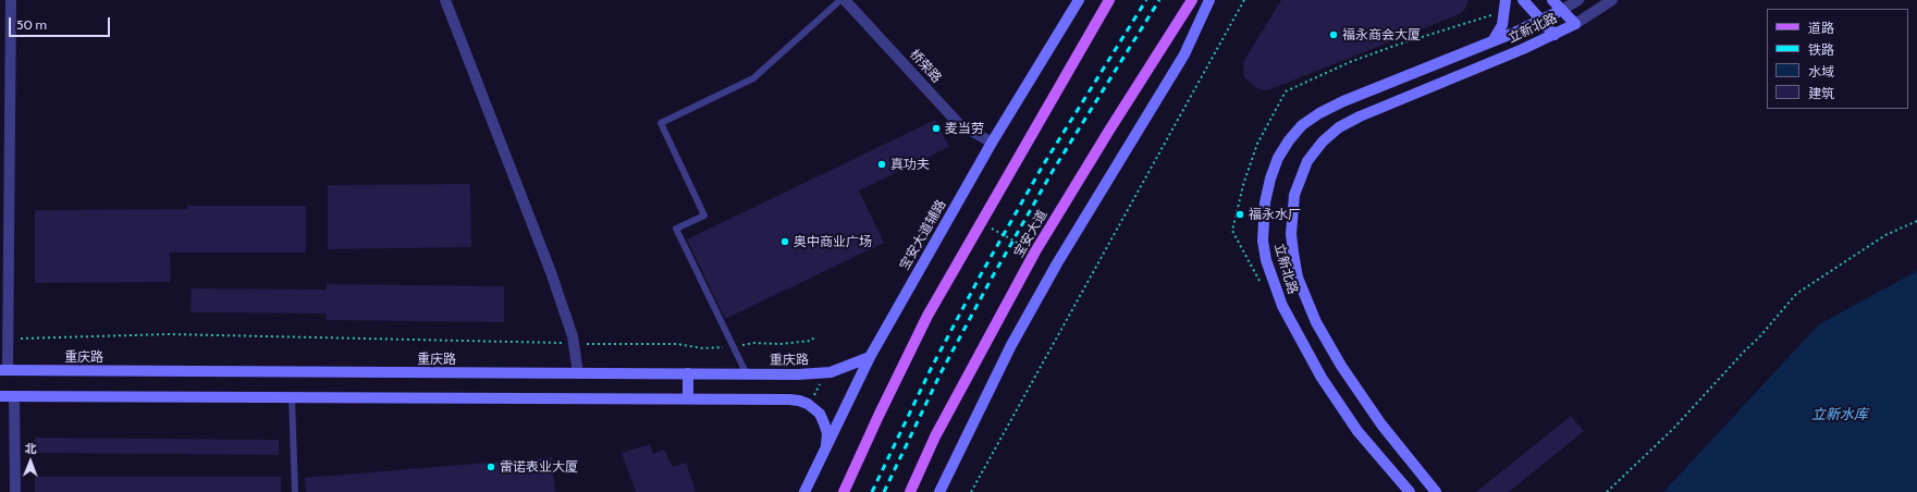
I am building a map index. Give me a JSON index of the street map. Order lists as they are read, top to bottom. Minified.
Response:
{"streets":{"main road":["立新北路","宝安大道","宝安大道辅路","重庆路"],"street":["桥荣路"]},"crossings":[["桥荣路","宝安大道辅路"],["宝安大道辅路","重庆路"]],"water":["立新水库"],"places":["福永商会大厦","麦当劳","真功夫","福永水厂","奥中商业广场","雷诺表业大厦"],"legend":["道路","铁路","水域","建筑"],"scale_bar":"50 m","north":"top"}
